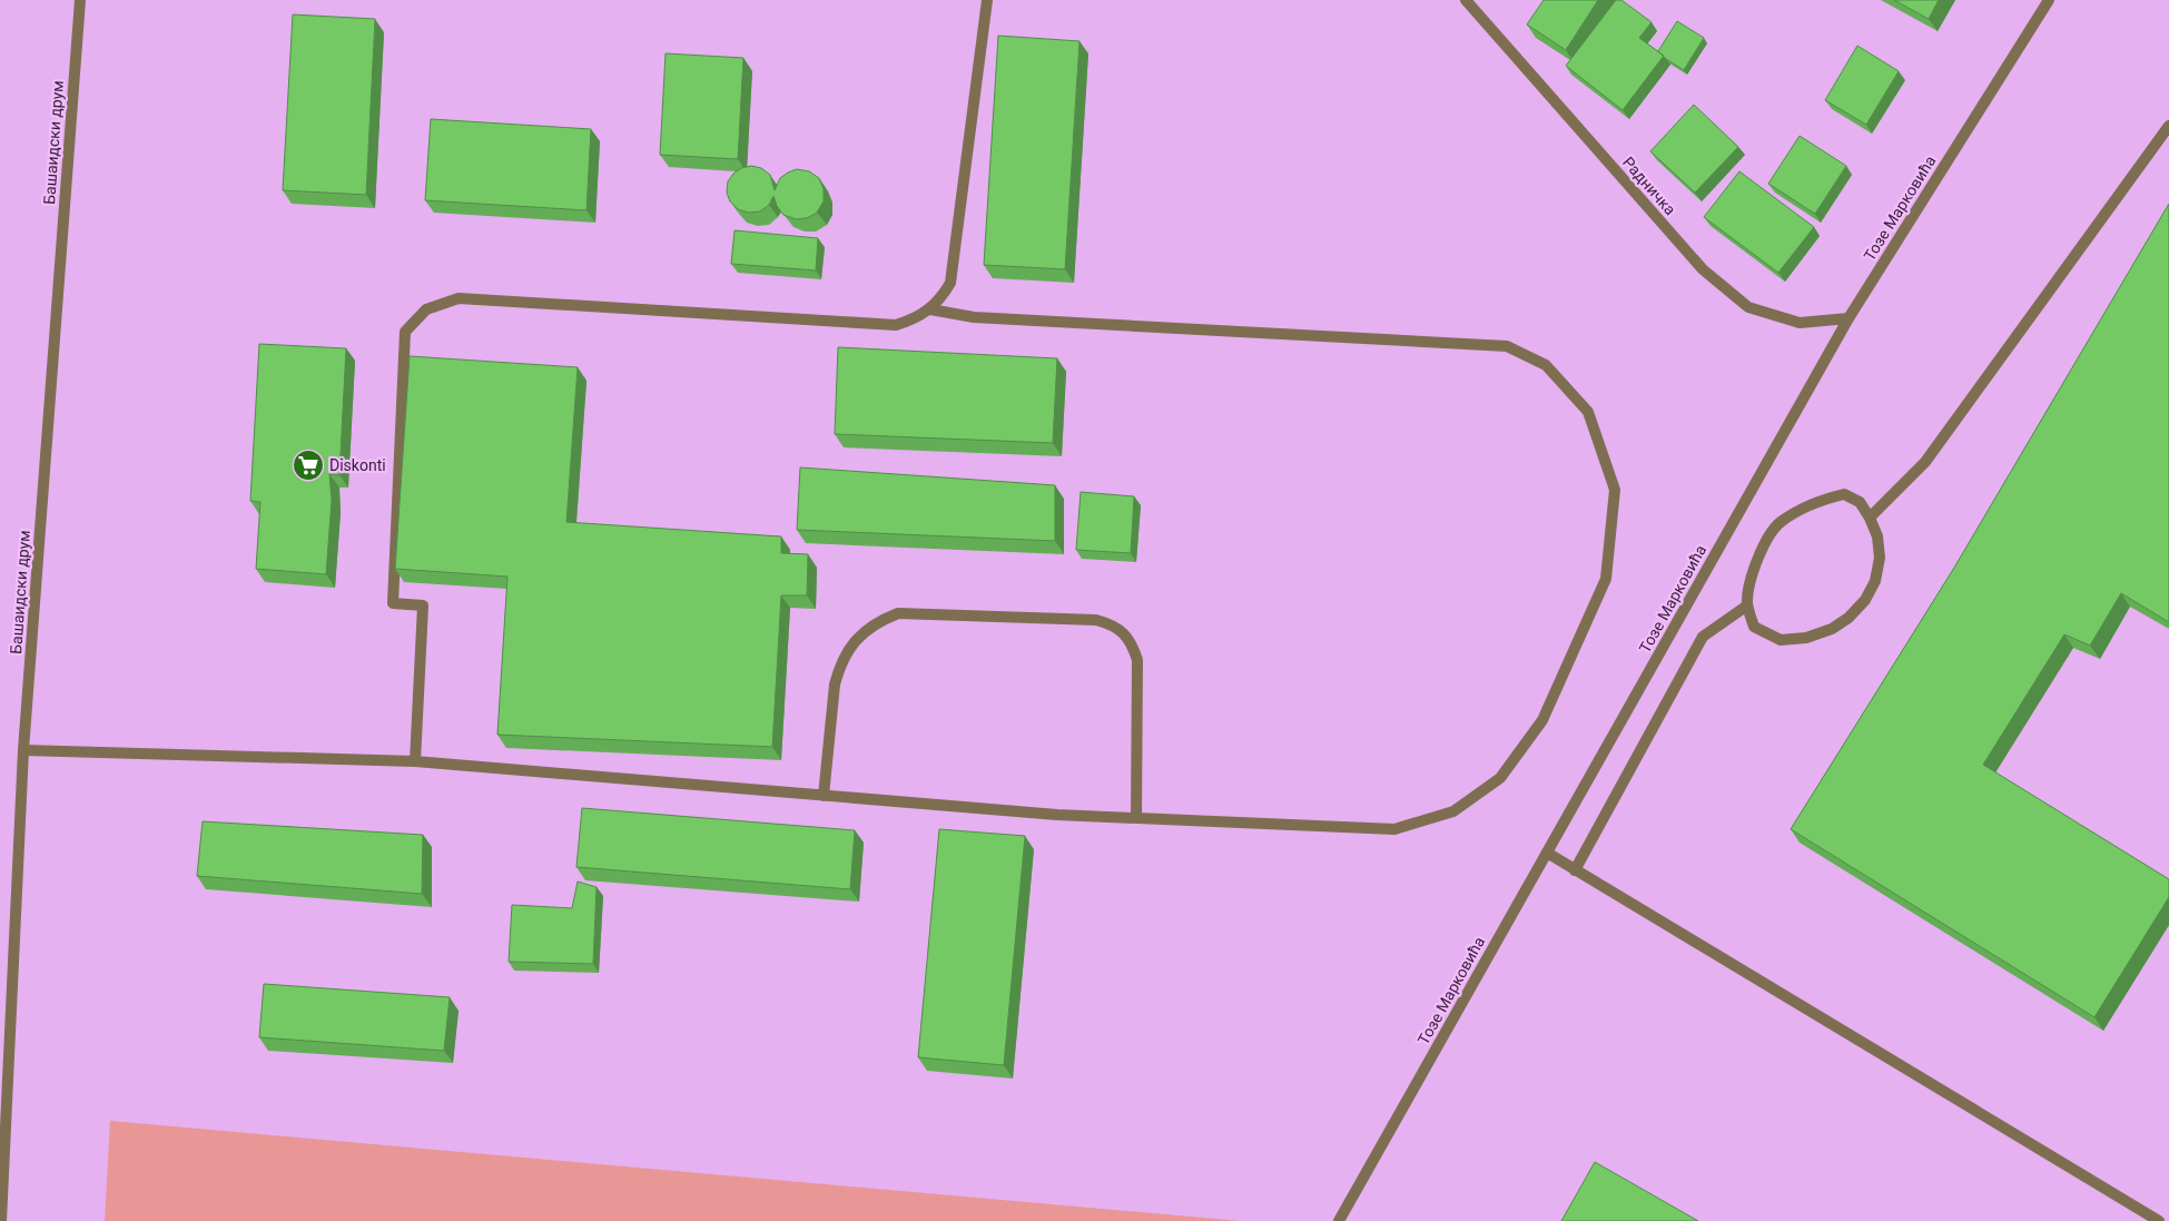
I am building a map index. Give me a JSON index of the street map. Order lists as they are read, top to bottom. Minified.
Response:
{"streets":{"street":["Башаидски друм","Радничка","Тозе Марковића"]},"crossings":[["Радничка","Тозе Марковића"]],"places":{"supermarket":["Diskonti"]}}
